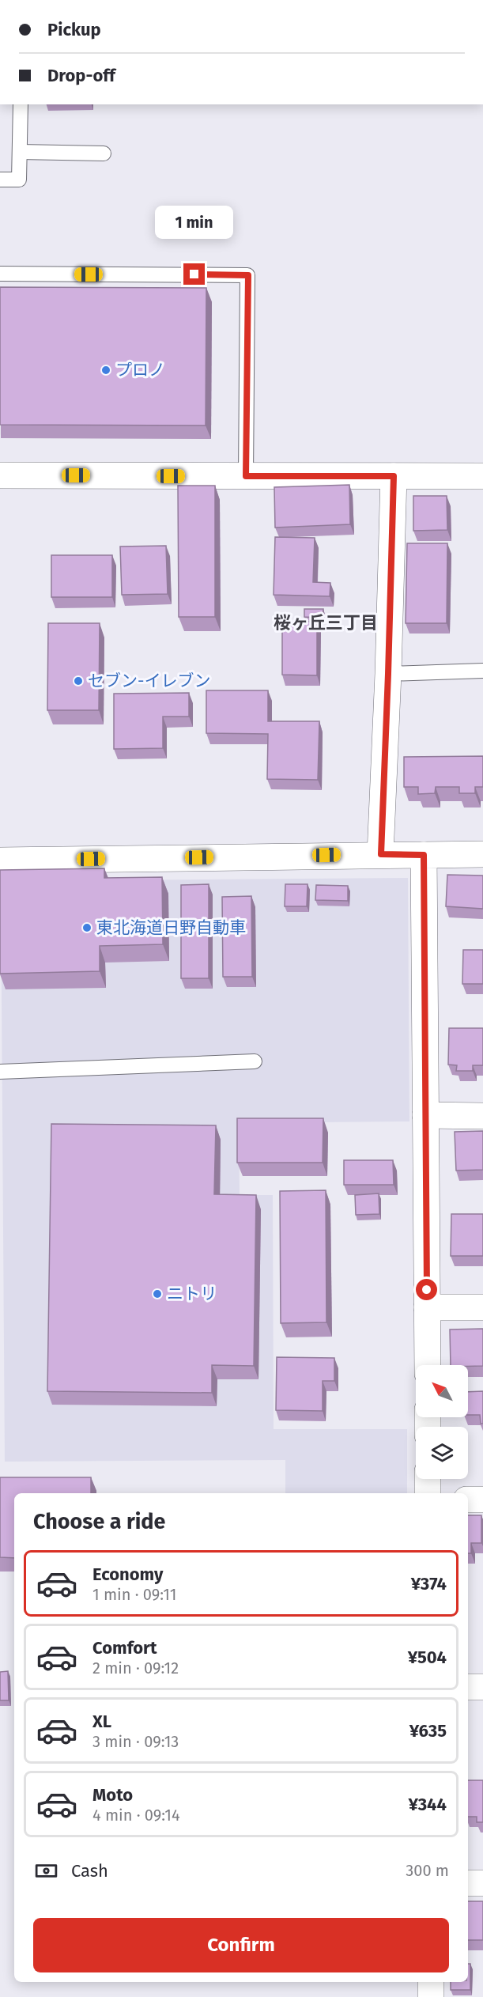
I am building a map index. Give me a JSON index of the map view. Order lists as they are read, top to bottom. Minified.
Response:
{"districts":["桜ヶ丘三丁目"],"places":["プロノ","セブン-イレブン","東北海道日野自動車","ニトリ"],"north":"top left","page":{"banner":["Pickup","Drop-off"],"bubble":"1 min","heading":"Choose a ride","list":[{"name":"Economy","note":"1 min · 09:11","value":"¥374"},{"name":"Comfort","note":"2 min · 09:12","value":"¥504"},{"name":"XL","note":"3 min · 09:13","value":"¥635"},{"name":"Moto","note":"4 min · 09:14","value":"¥344"}],"pay":["Cash","300 m"],"buttons":"Confirm"}}
